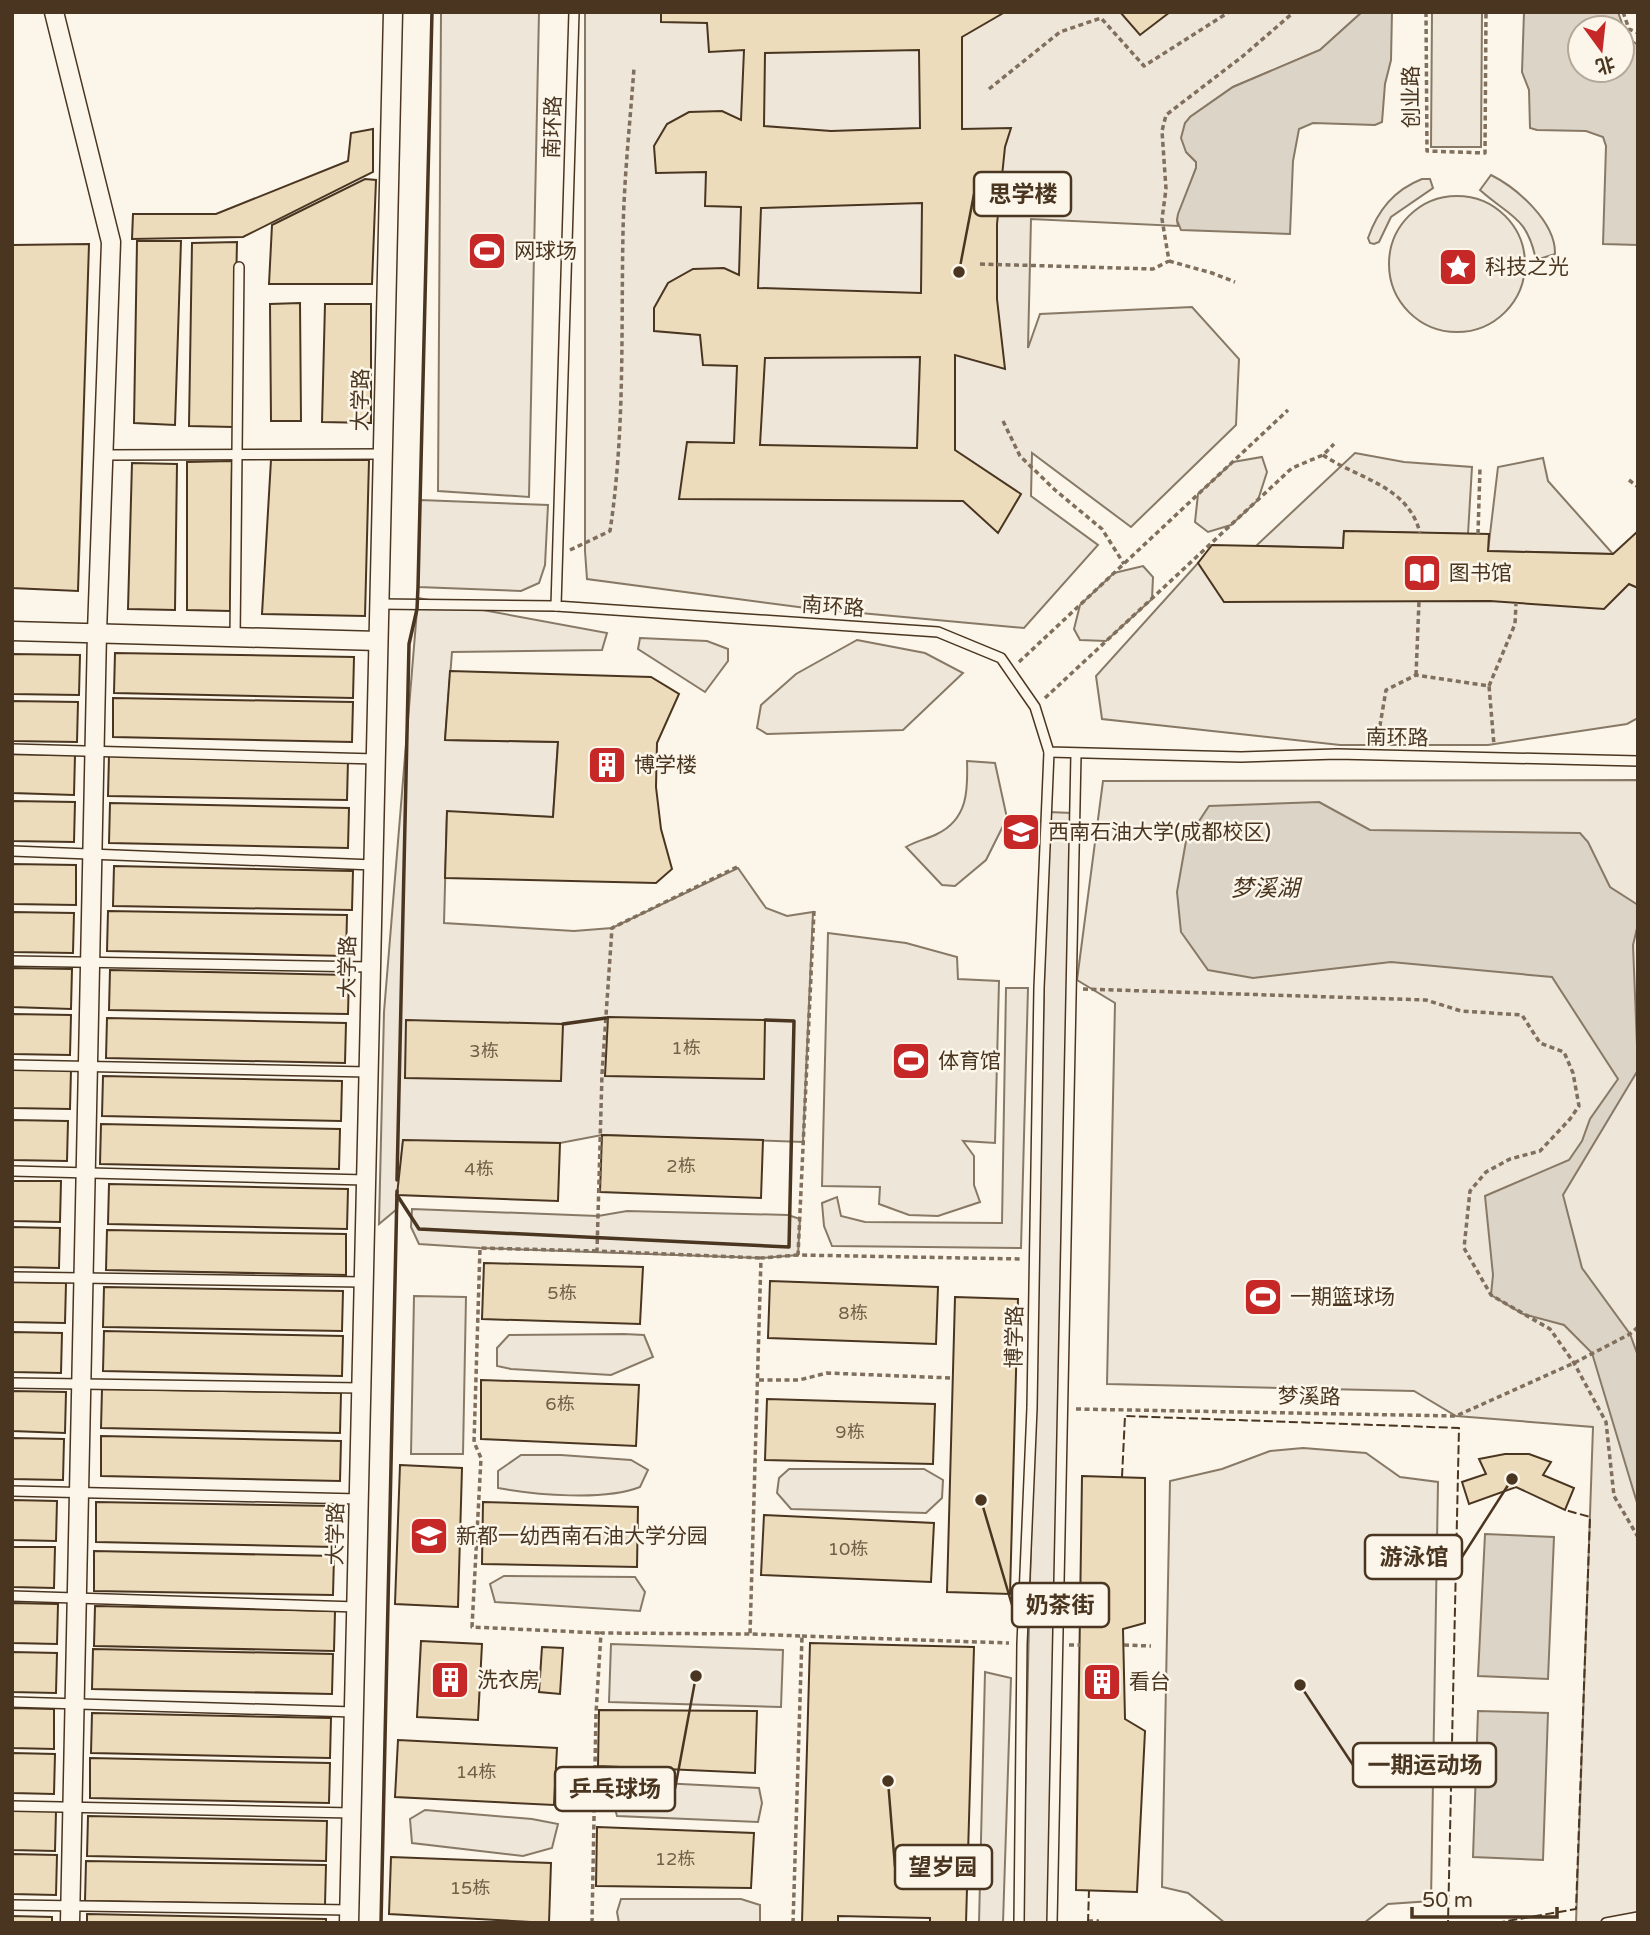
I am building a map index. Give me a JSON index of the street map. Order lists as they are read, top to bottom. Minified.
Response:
{"streets":{"street":["大学路"],"lane":["南环路","博学路"],"path":["创业路","梦溪路"]},"crossings":[["南环路","博学路"]],"water":["梦溪湖"],"places":{"sports":["网球场","体育馆","一期篮球场"],"place":["科技之光"],"other":["思学楼","游泳馆","奶茶街","乒乓球场","一期运动场","望岁园"],"library":["图书馆"],"building":["博学楼","洗衣房","看台"],"school or university":["西南石油大学(成都校区)","新都一幼西南石油大学分园"]},"house_numbers":["1栋","3栋","2栋","4栋","5栋","8栋","6栋","9栋","10栋","14栋","12栋","15栋"],"scale_bar":"50 m","north":"bottom"}
